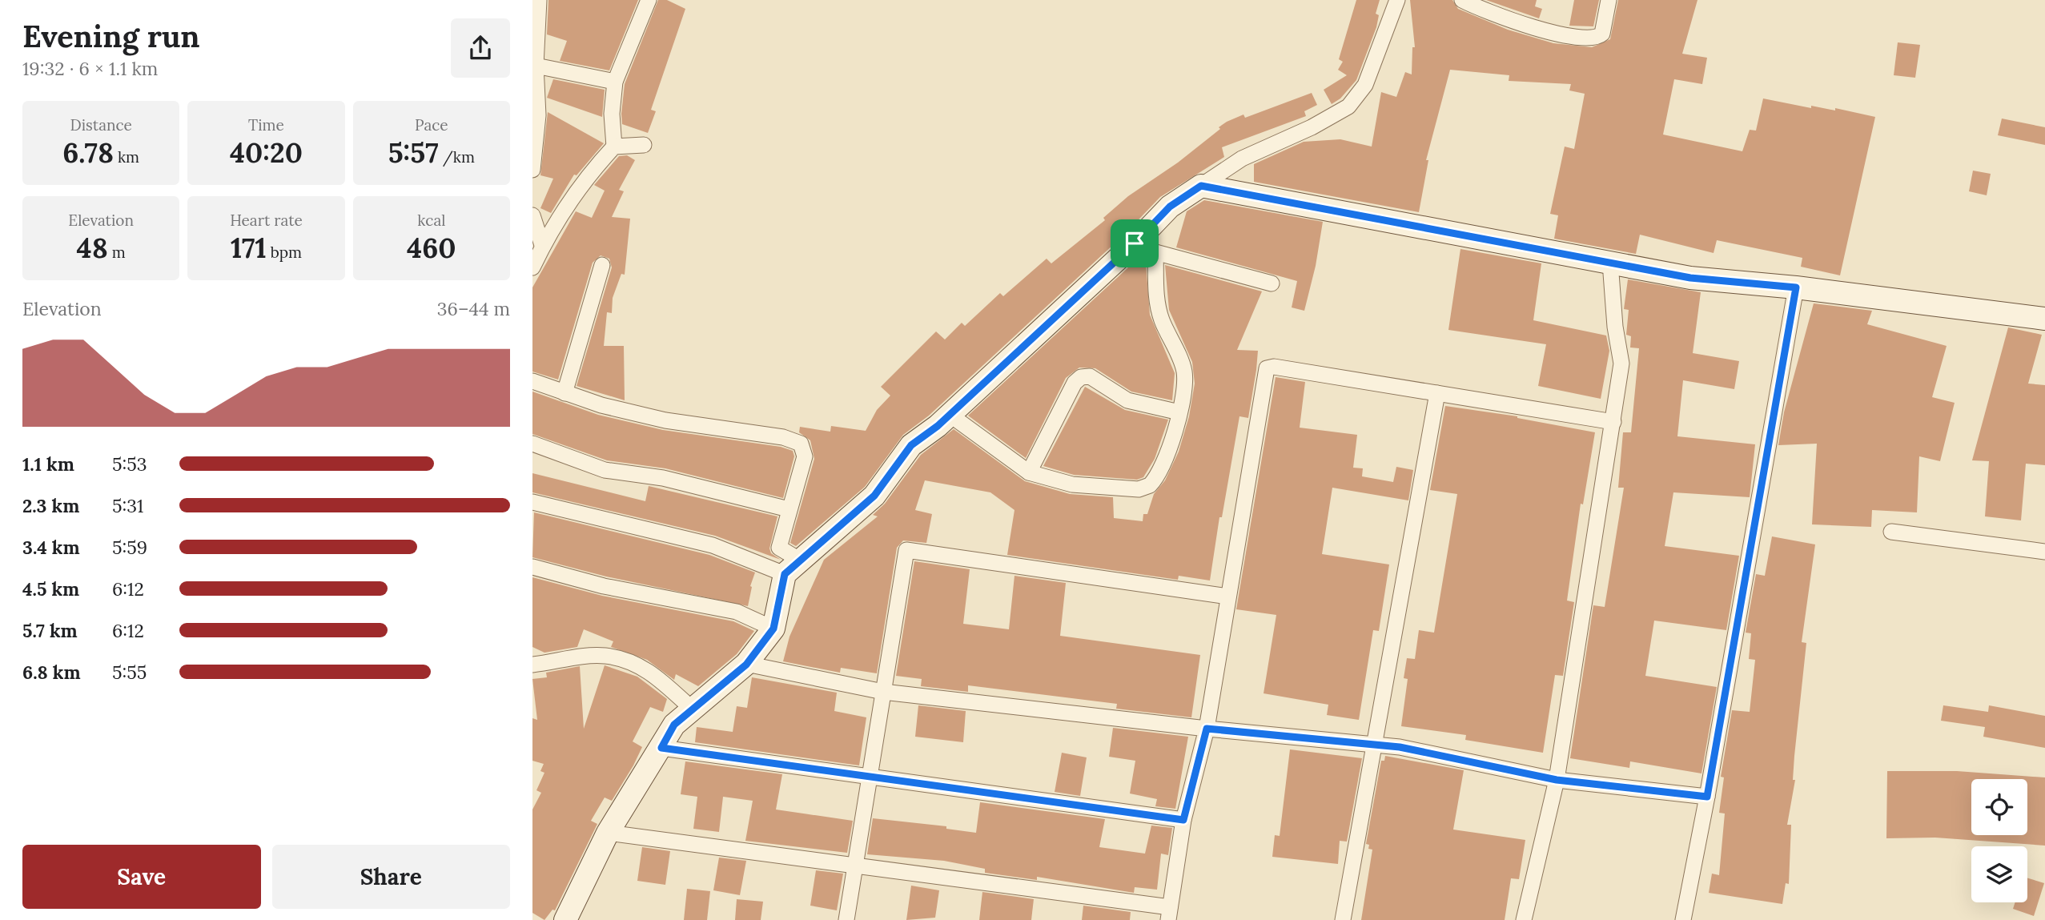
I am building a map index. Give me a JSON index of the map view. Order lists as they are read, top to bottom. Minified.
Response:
{"page":{"heading":["Evening run","19:32 · 6 × 1.1 km"],"stats":[["Distance","6.78 km"],["Time","40:20"],["Pace","5:57 /km"],["Elevation","48 m"],["Heart rate","171 bpm"],["kcal","460"]],"chart":["Elevation","36–44 m"],"list":[{"name":"1.1 km","note":"5:53"},{"name":"2.3 km","note":"5:31"},{"name":"3.4 km","note":"5:59"},{"name":"4.5 km","note":"6:12"},{"name":"5.7 km","note":"6:12"},{"name":"6.8 km","note":"5:55"}],"buttons":["Save","Share"]}}
